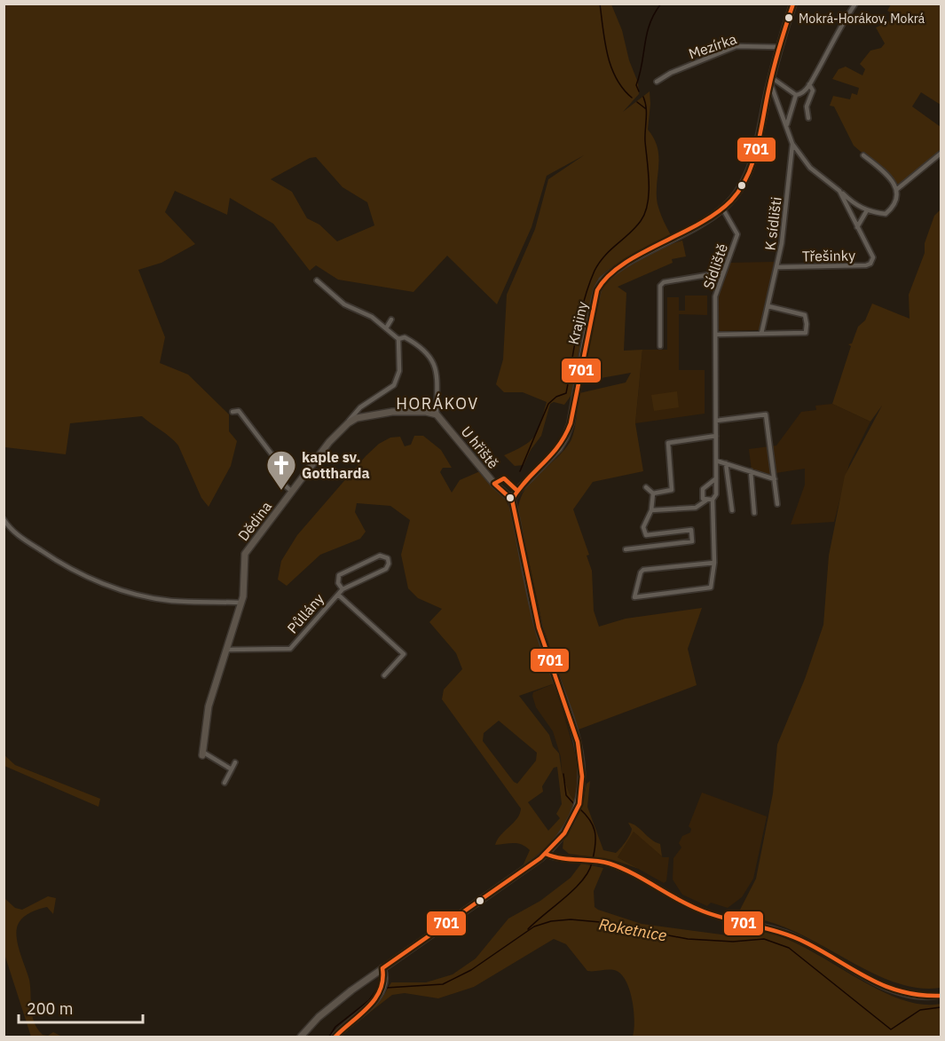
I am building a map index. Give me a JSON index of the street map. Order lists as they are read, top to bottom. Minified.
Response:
{"streets":{"street":["Mezírka","K sídlišti","Třešinky","Sídliště","Krajiny","U hřiště","Dědina","Půllány"]},"crossings":[["K sídlišti","Třešinky"],["Sídliště","Krajiny"],["Krajiny","U hřiště"],["U hřiště","Dědina"]],"districts":["HORÁKOV"],"water":["Roketnice"],"places":{"other":["Mokrá-Horákov, Mokrá"],"church":["kaple sv. Gottharda"]},"lines":["transit line 701"],"scale_bar":"200 m"}
